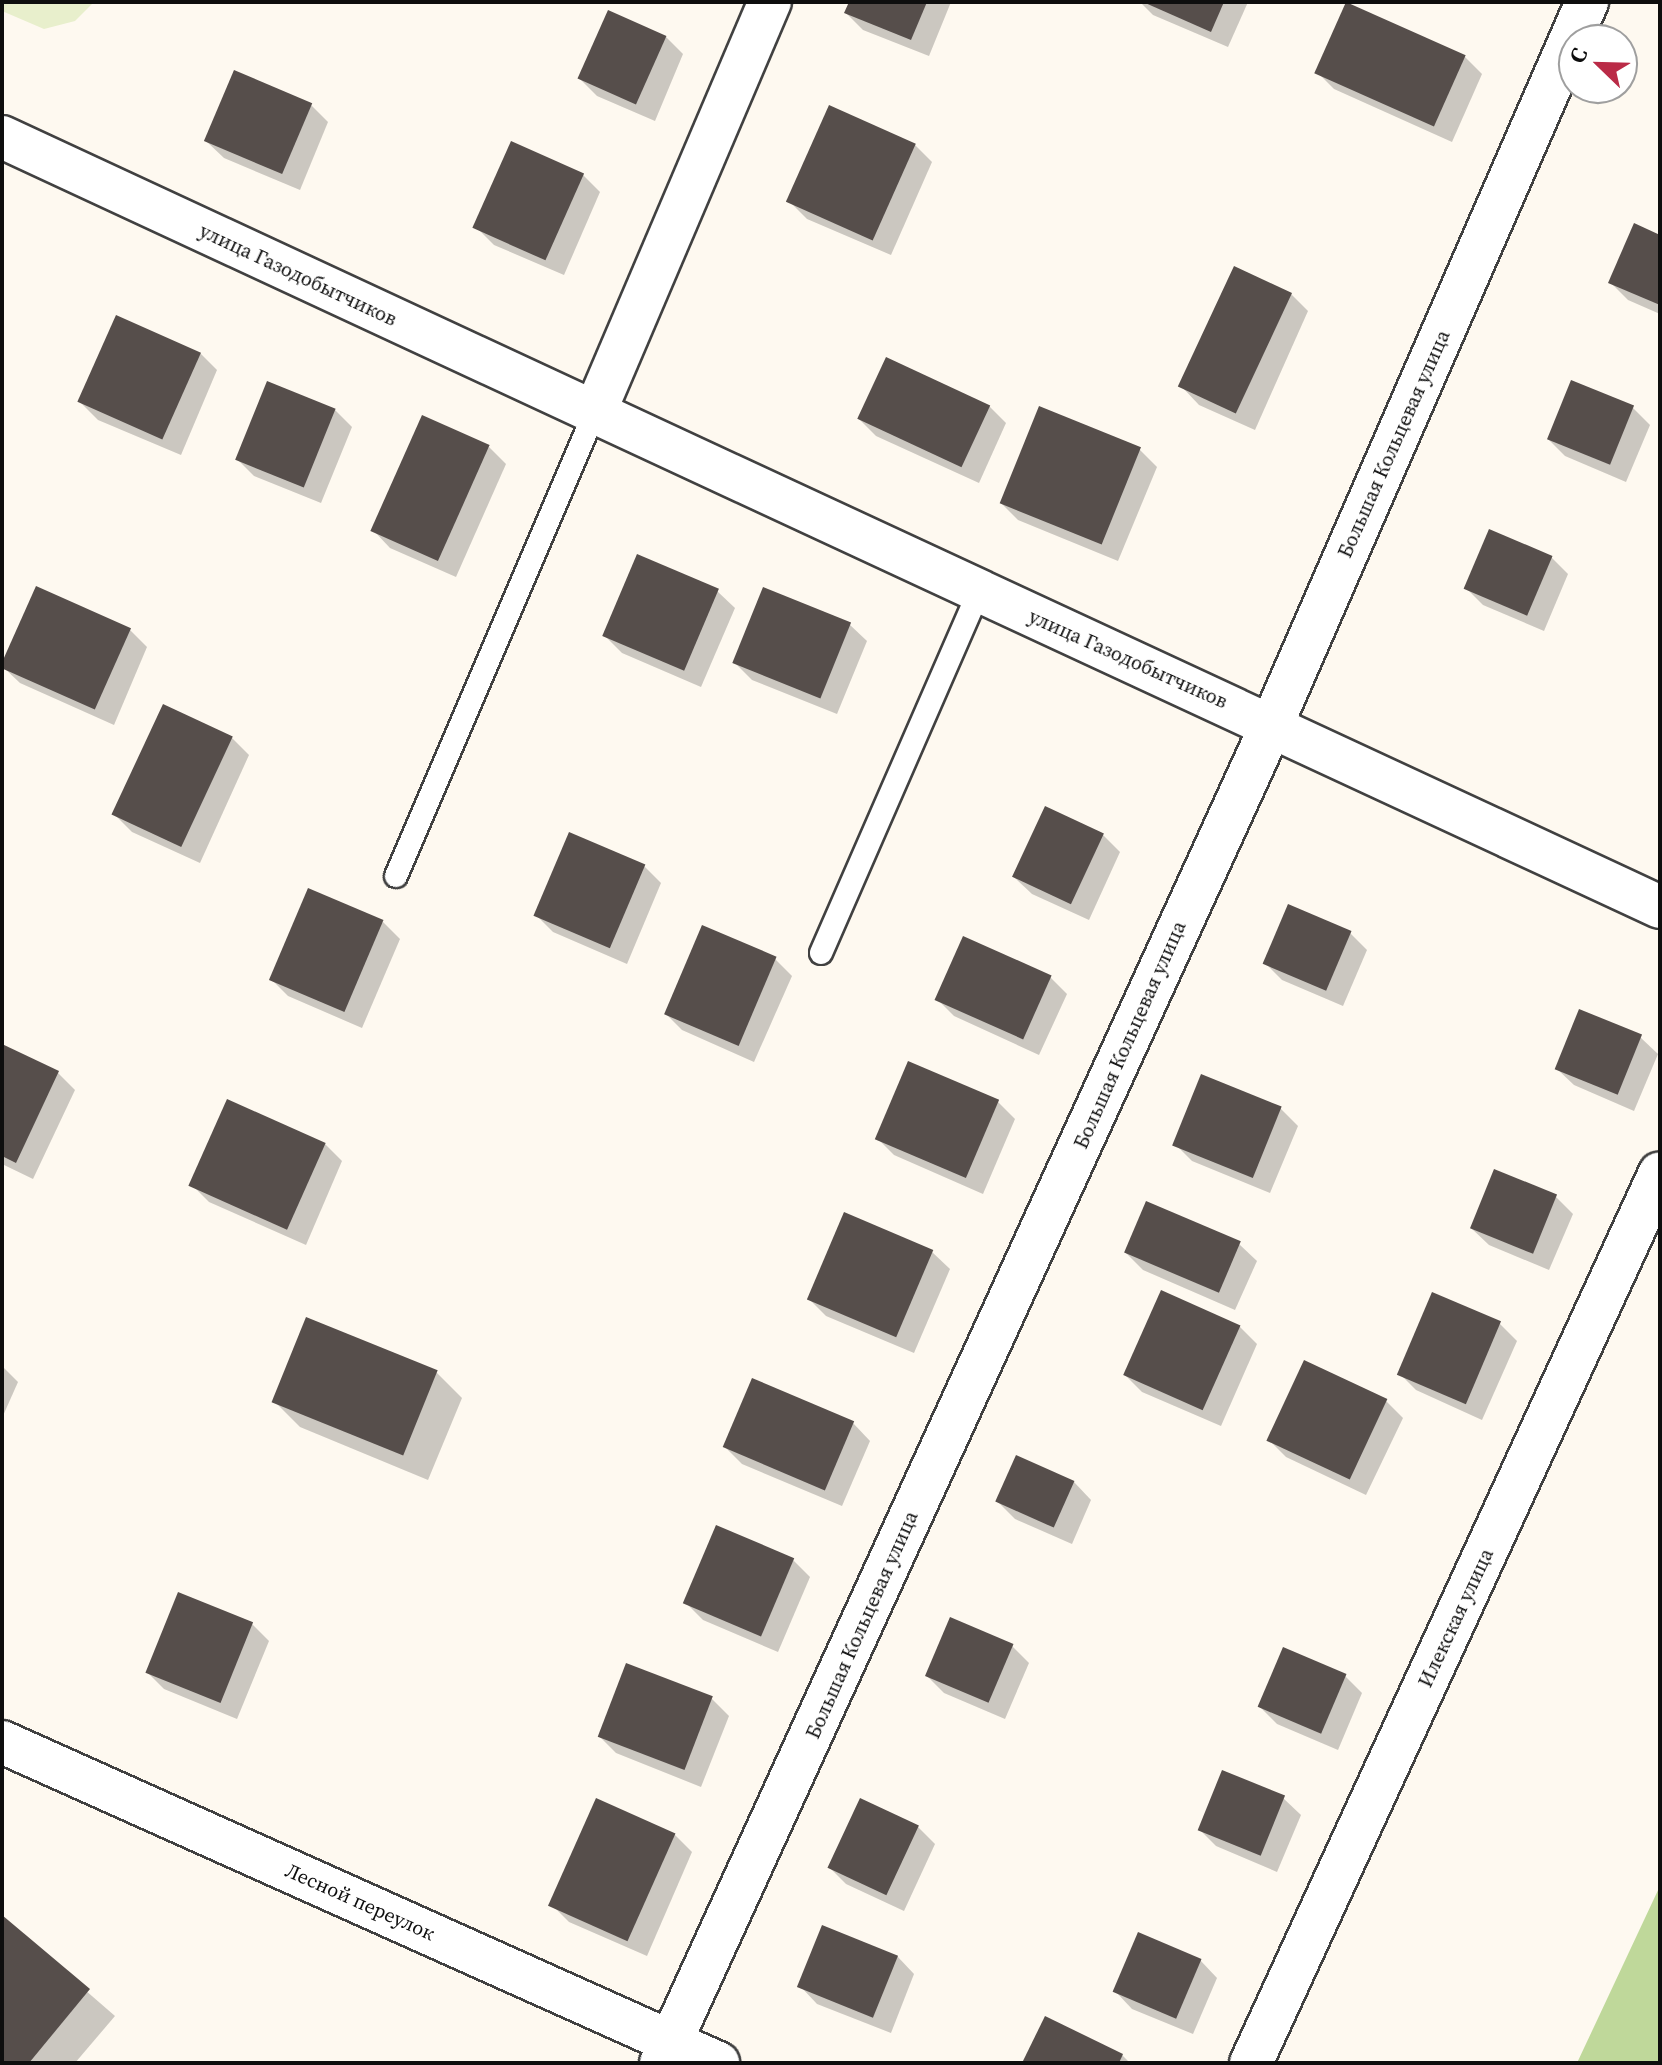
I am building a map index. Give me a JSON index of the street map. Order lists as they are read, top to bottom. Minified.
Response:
{"streets":{"street":["улица Газодобытчиков","Большая Кольцевая улица","Илекская улица","Лесной переулок"]},"crossings":[["улица Газодобытчиков","Большая Кольцевая улица"],["Большая Кольцевая улица","Лесной переулок"]],"north":"top left"}
